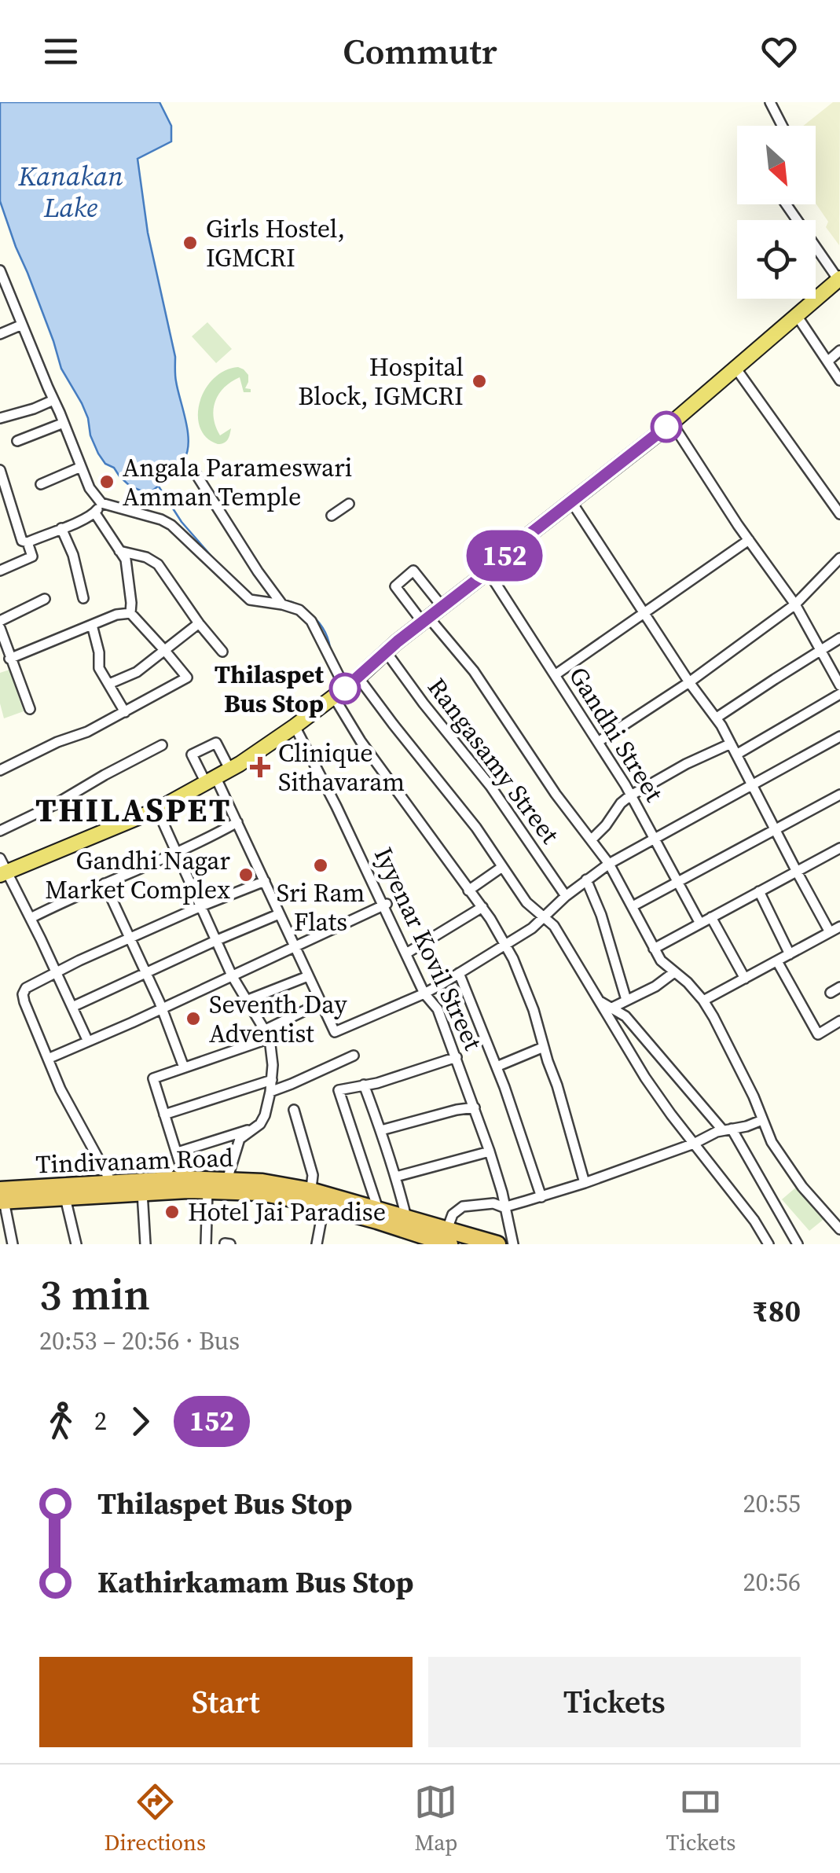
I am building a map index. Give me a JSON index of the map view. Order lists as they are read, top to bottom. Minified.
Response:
{"streets":{"highway":["Tindivanam Road"],"street":["Gandhi Street","Rangasamy Street","Iyyenar Kovil Street"]},"districts":["THILASPET"],"water":["Kanakan Lake"],"places":{"other":["Girls Hostel, IGMCRI","Hospital Block, IGMCRI","Angala Parameswari Amman Temple","Thilaspet Bus Stop","Sri Ram Flats","Gandhi Nagar Market Complex","Seventh Day Adventist","Hotel Jai Paradise"],"health":["Clinique Sithavaram"]},"lines":["bus line 152"],"north":"bottom right","page":{"header":"Commutr","on_map":"152","heading":["3 min","20:53 – 20:56 · Bus","₹80"],"legs":["2","152"],"list":[{"name":"Thilaspet Bus Stop","value":"20:55"},{"name":"Kathirkamam Bus Stop","value":"20:56"}],"buttons":["Start","Tickets"],"tabs":["Directions","Map","Tickets"]}}
